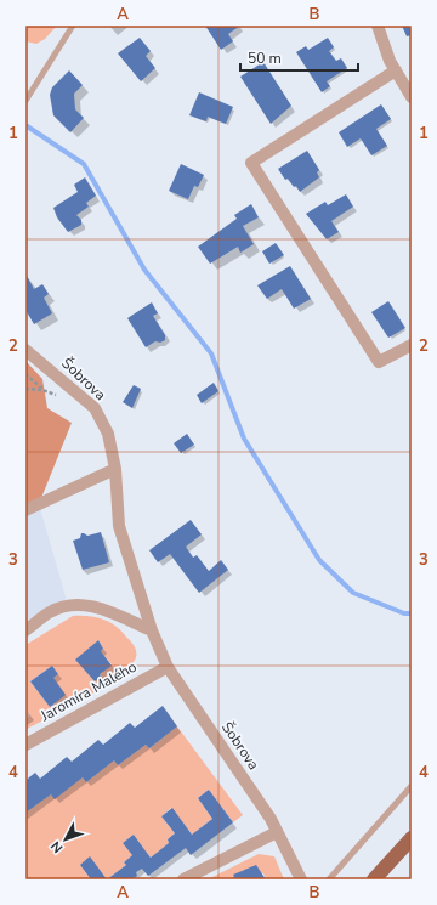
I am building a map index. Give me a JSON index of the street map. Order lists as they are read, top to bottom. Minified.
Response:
{"streets":{"street":["Šobrova","Jaromíra Malého"]},"crossings":[["Šobrova","Jaromíra Malého"]],"scale_bar":"50 m","north":"bottom left","grid":{"columns":["A","B"],"rows":["1","2","3","4"]}}
